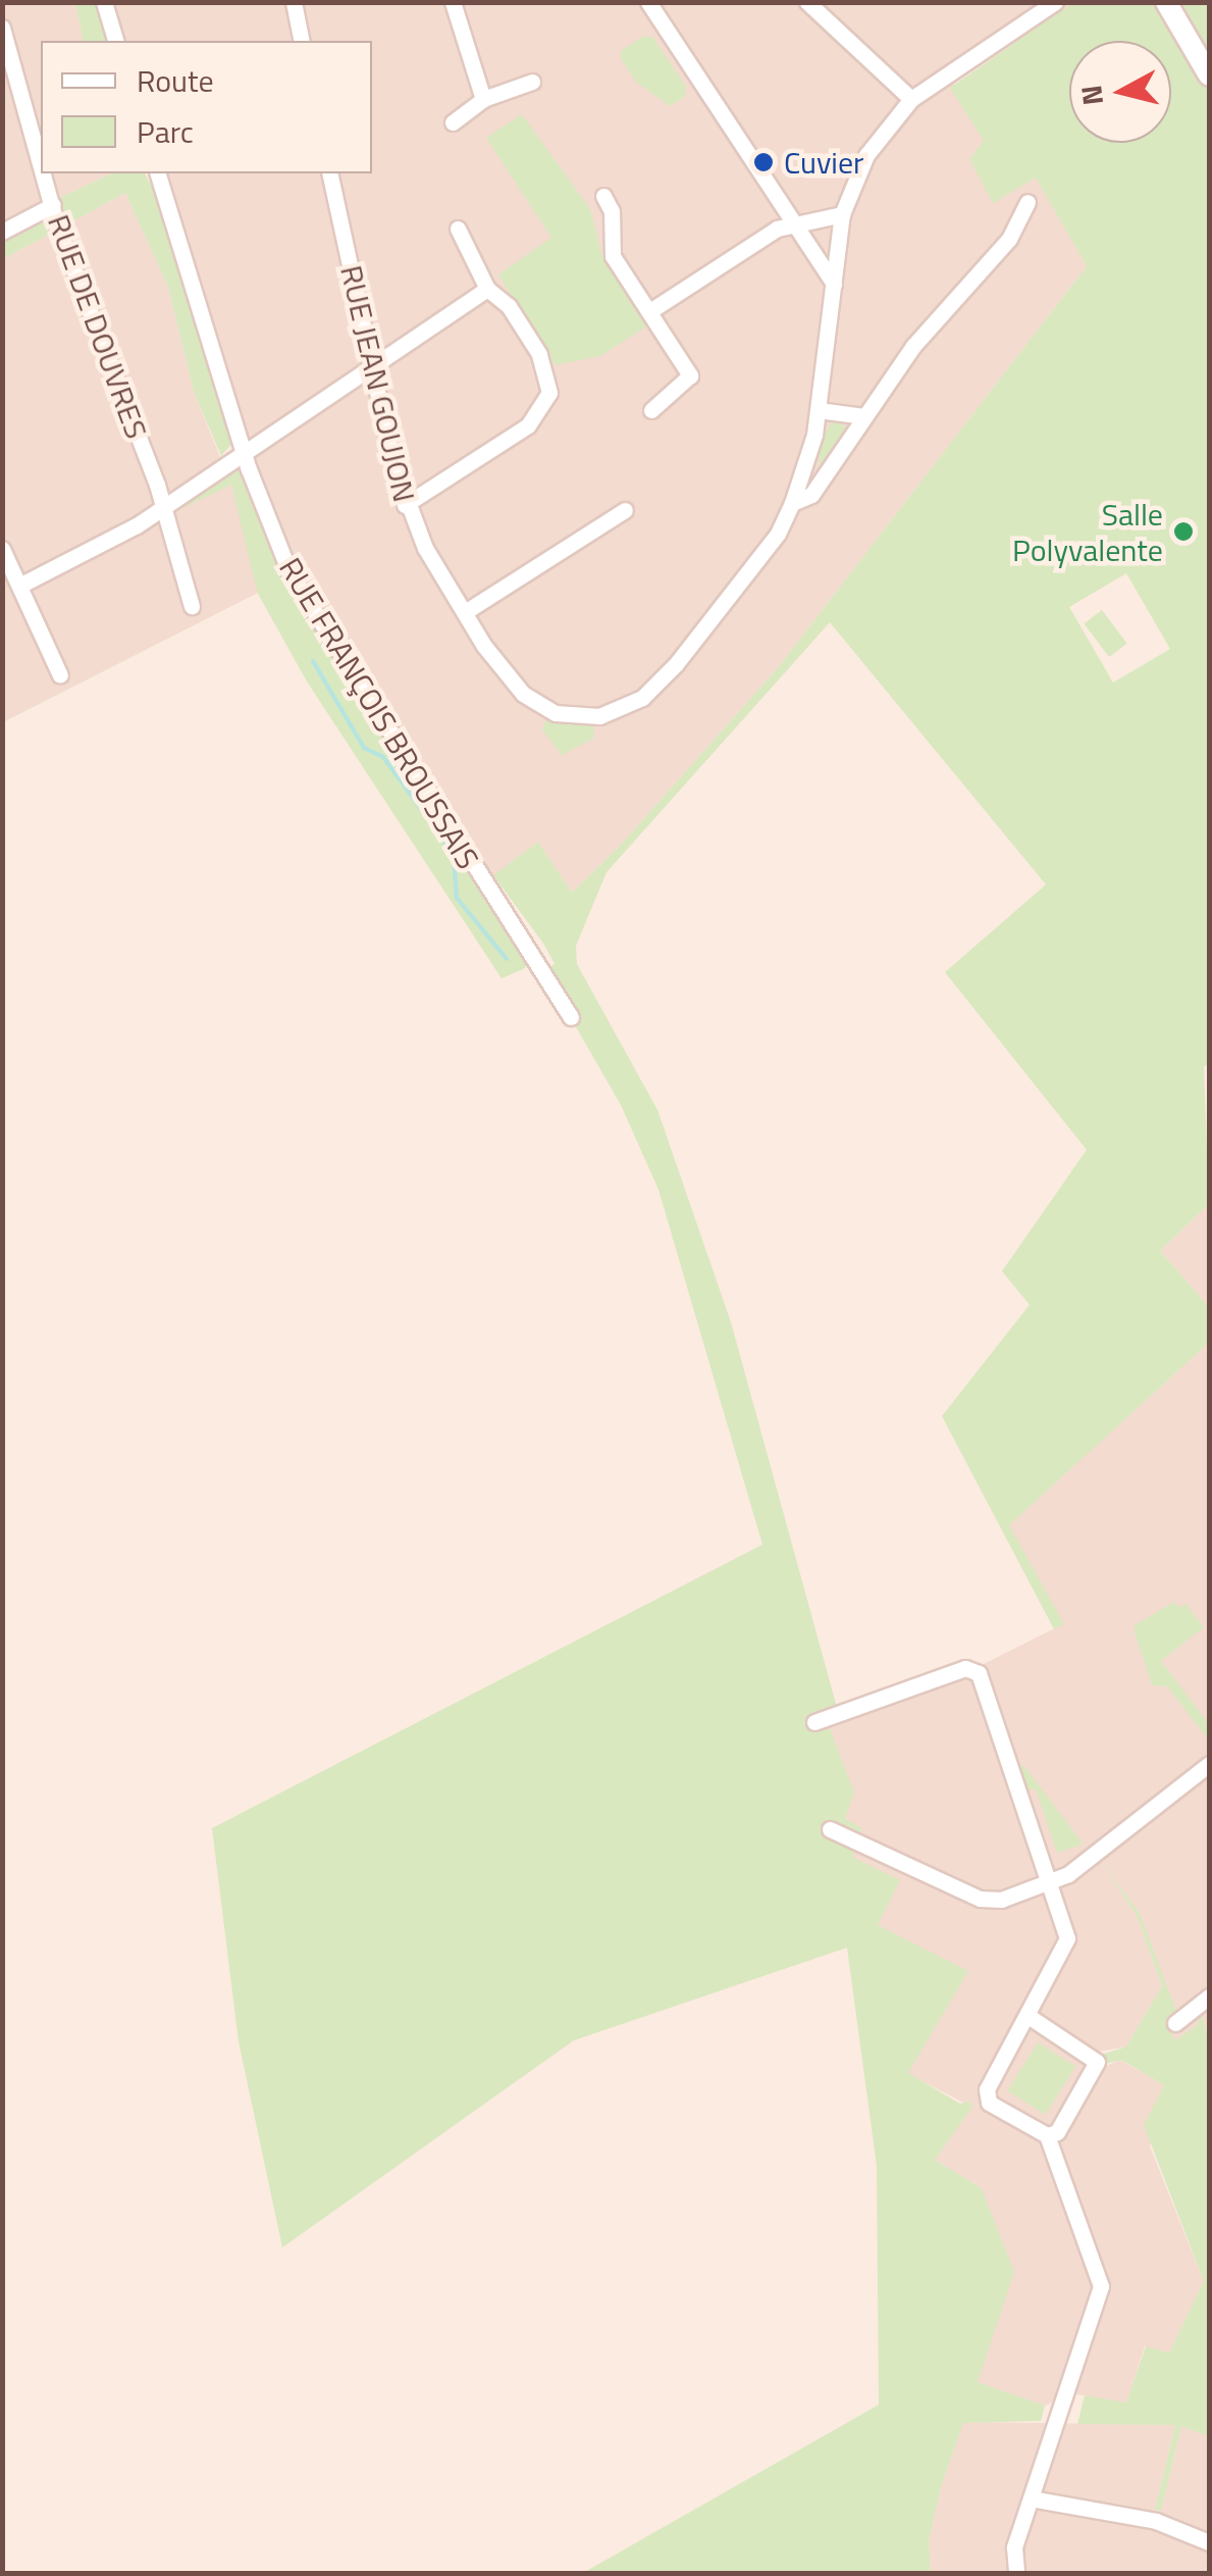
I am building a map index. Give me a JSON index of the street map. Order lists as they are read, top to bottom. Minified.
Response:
{"streets":{"street":["RUE DE DOUVRES","RUE JEAN GOUJON","RUE FRANÇOIS BROUSSAIS"]},"places":["Cuvier","Salle Polyvalente"],"legend":["Route","Parc"],"north":"left"}
